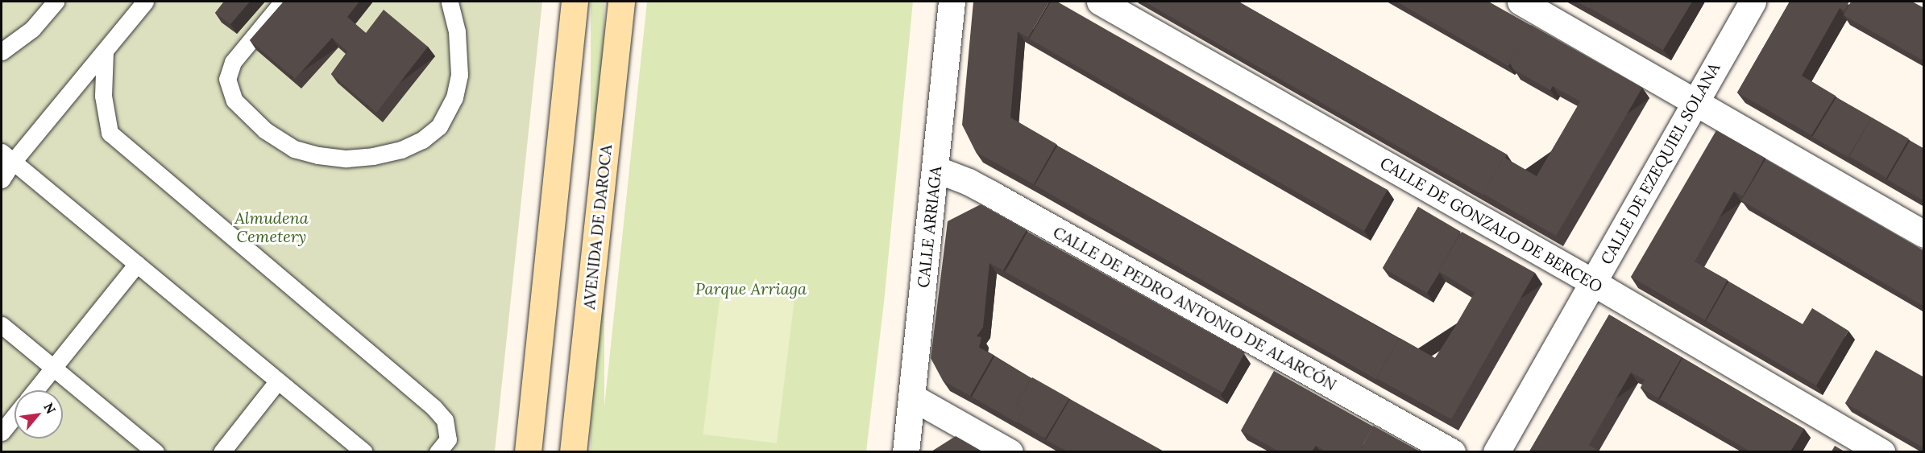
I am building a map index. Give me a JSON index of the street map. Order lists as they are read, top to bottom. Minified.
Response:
{"streets":{"main road":["AVENIDA DE DAROCA"],"street":["CALLE DE EZEQUIEL SOLANA","CALLE DE GONZALO DE BERCEO","CALLE ARRIAGA","CALLE DE PEDRO ANTONIO DE ALARCÓN"]},"crossings":[["CALLE DE EZEQUIEL SOLANA","CALLE DE GONZALO DE BERCEO"],["CALLE ARRIAGA","CALLE DE PEDRO ANTONIO DE ALARCÓN"]],"parks":["Almudena Cemetery","Parque Arriaga"],"north":"top right"}
